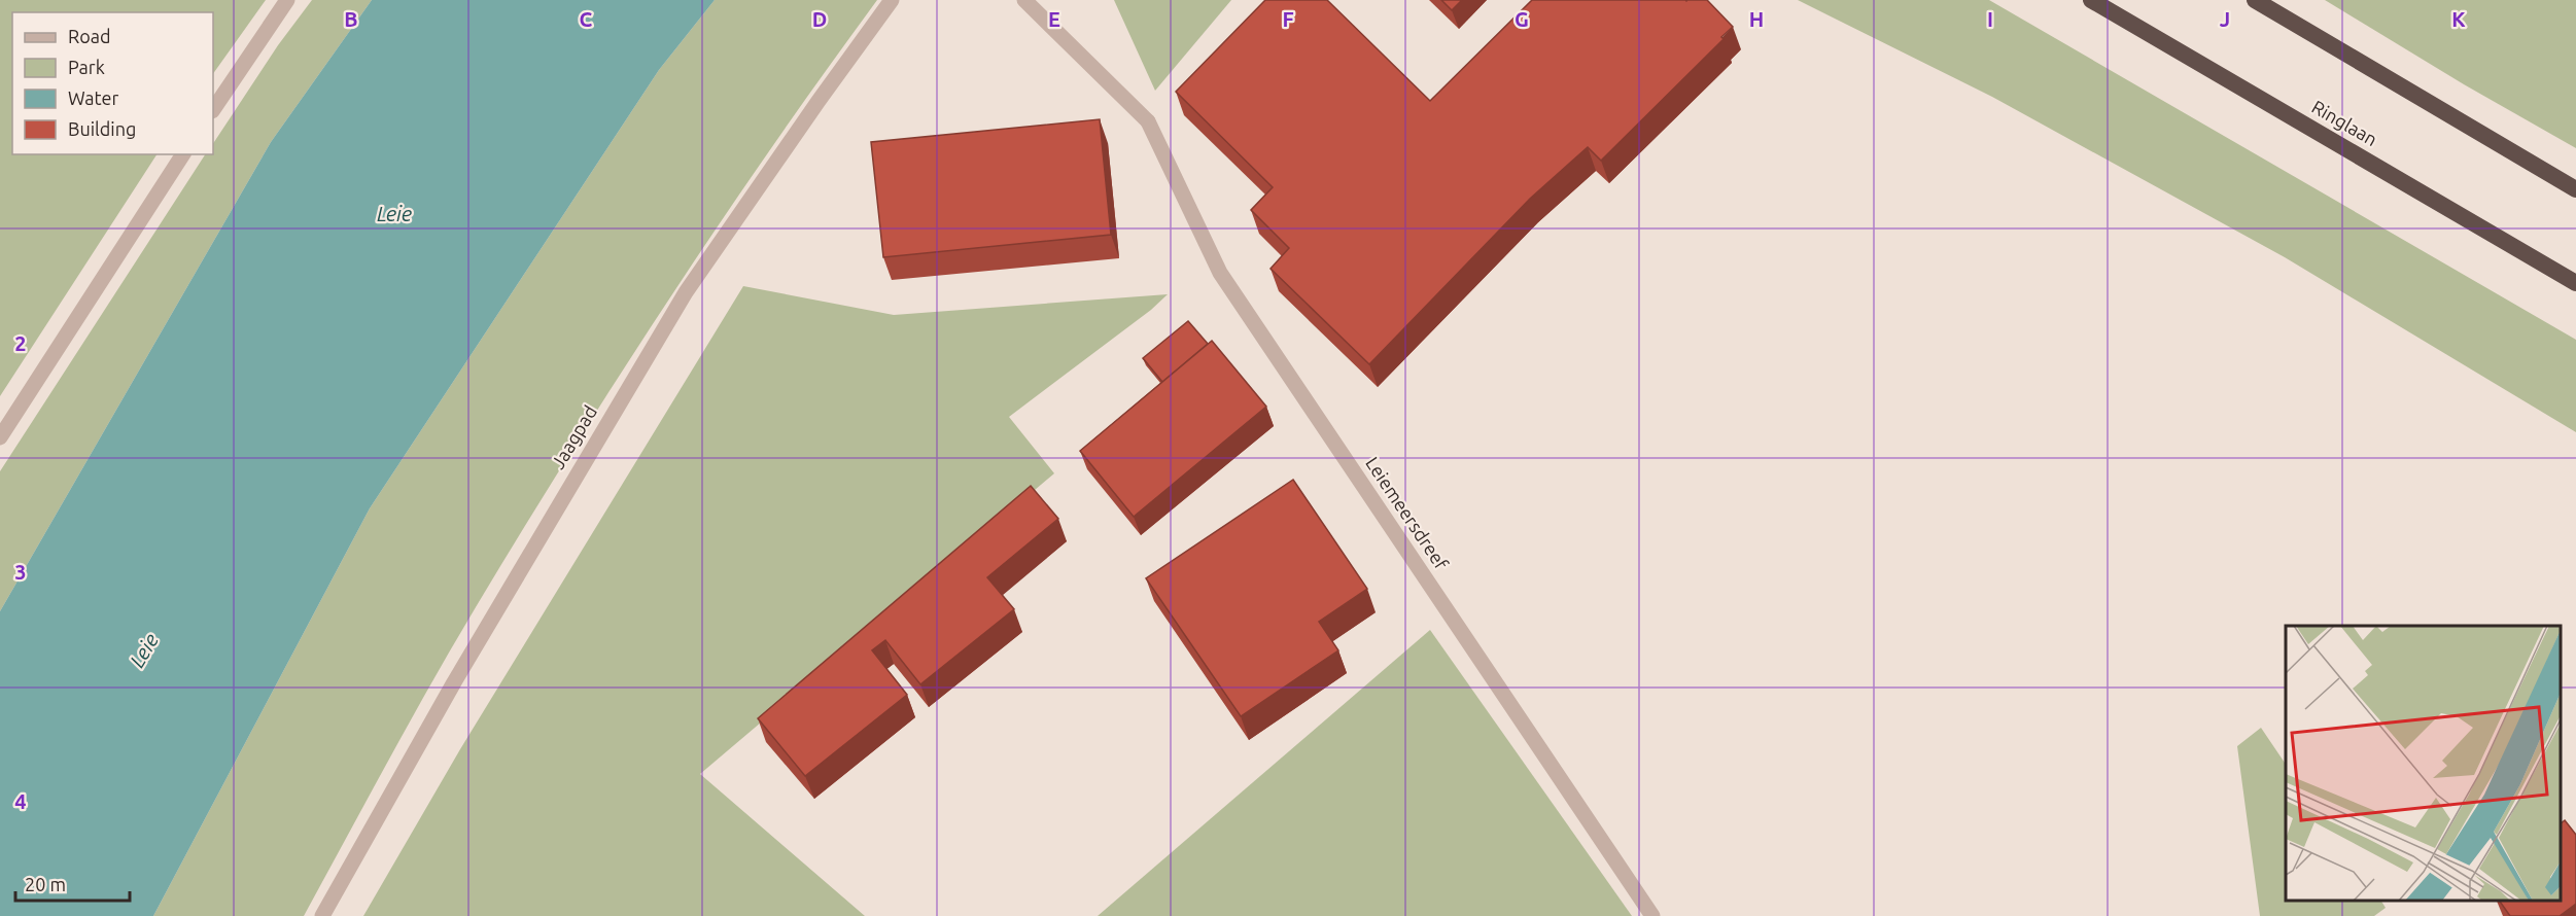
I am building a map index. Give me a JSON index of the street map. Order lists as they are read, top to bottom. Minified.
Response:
{"streets":{"highway":["Ringlaan"],"street":["Jaagpad","Leiemeersdreef"]},"water":["Leie"],"legend":["Road","Park","Water","Building"],"scale_bar":"20 m","grid":{"columns":["B","C","D","E","F","G","H","I","J","K"],"rows":["2","3","4"]}}
